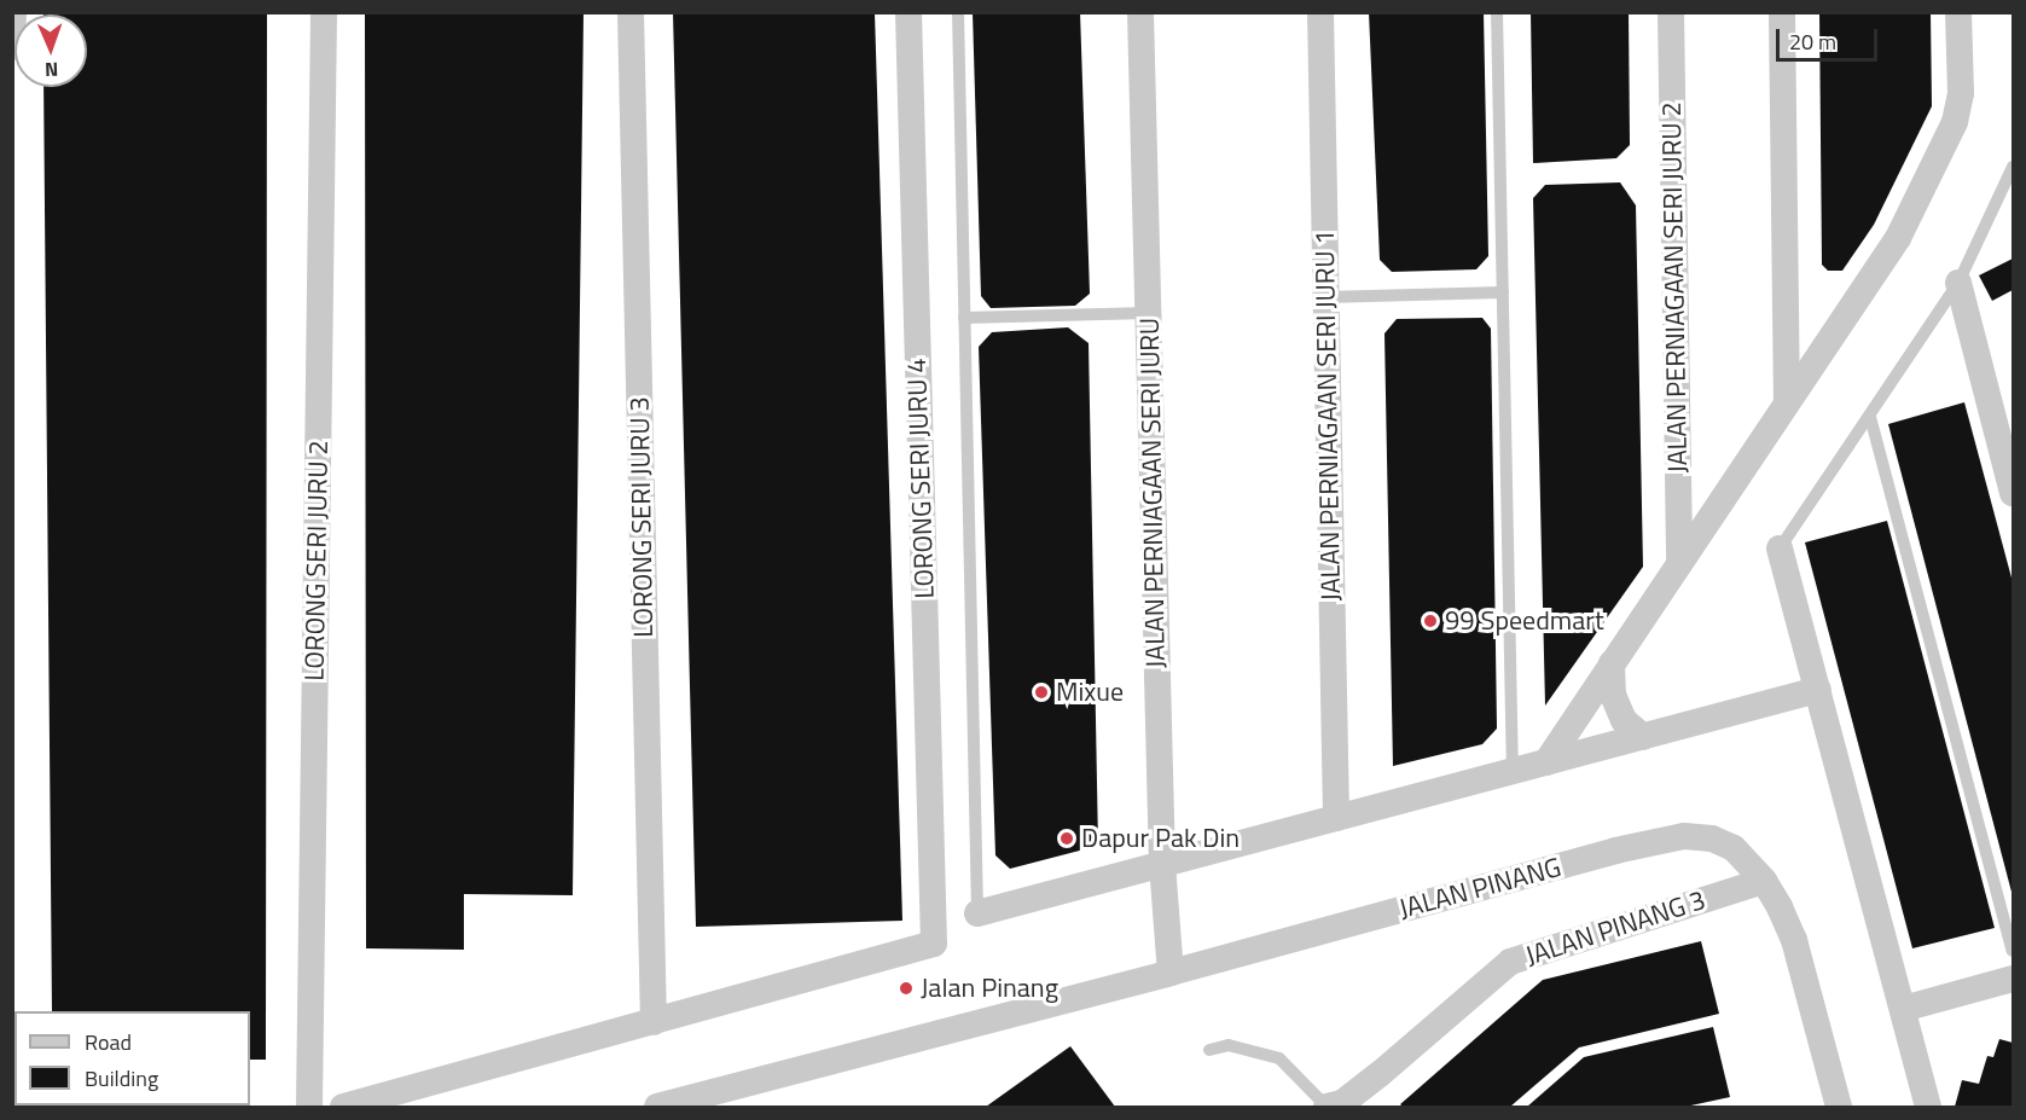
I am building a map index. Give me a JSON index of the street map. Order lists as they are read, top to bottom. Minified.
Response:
{"streets":{"street":["JALAN PERNIAGAAN SERI JURU 2","JALAN PERNIAGAAN SERI JURU 1","LORONG SERI JURU 4","JALAN PERNIAGAAN SERI JURU","LORONG SERI JURU 3","LORONG SERI JURU 2","JALAN PINANG","JALAN PINANG 3"]},"crossings":[["LORONG SERI JURU 4","LORONG SERI JURU 3"],["JALAN PERNIAGAAN SERI JURU","JALAN PINANG"],["JALAN PINANG","JALAN PINANG 3"]],"places":["99 Speedmart","Mixue","Dapur Pak Din","Jalan Pinang"],"legend":["Road","Building"],"scale_bar":"20 m","north":"bottom"}
